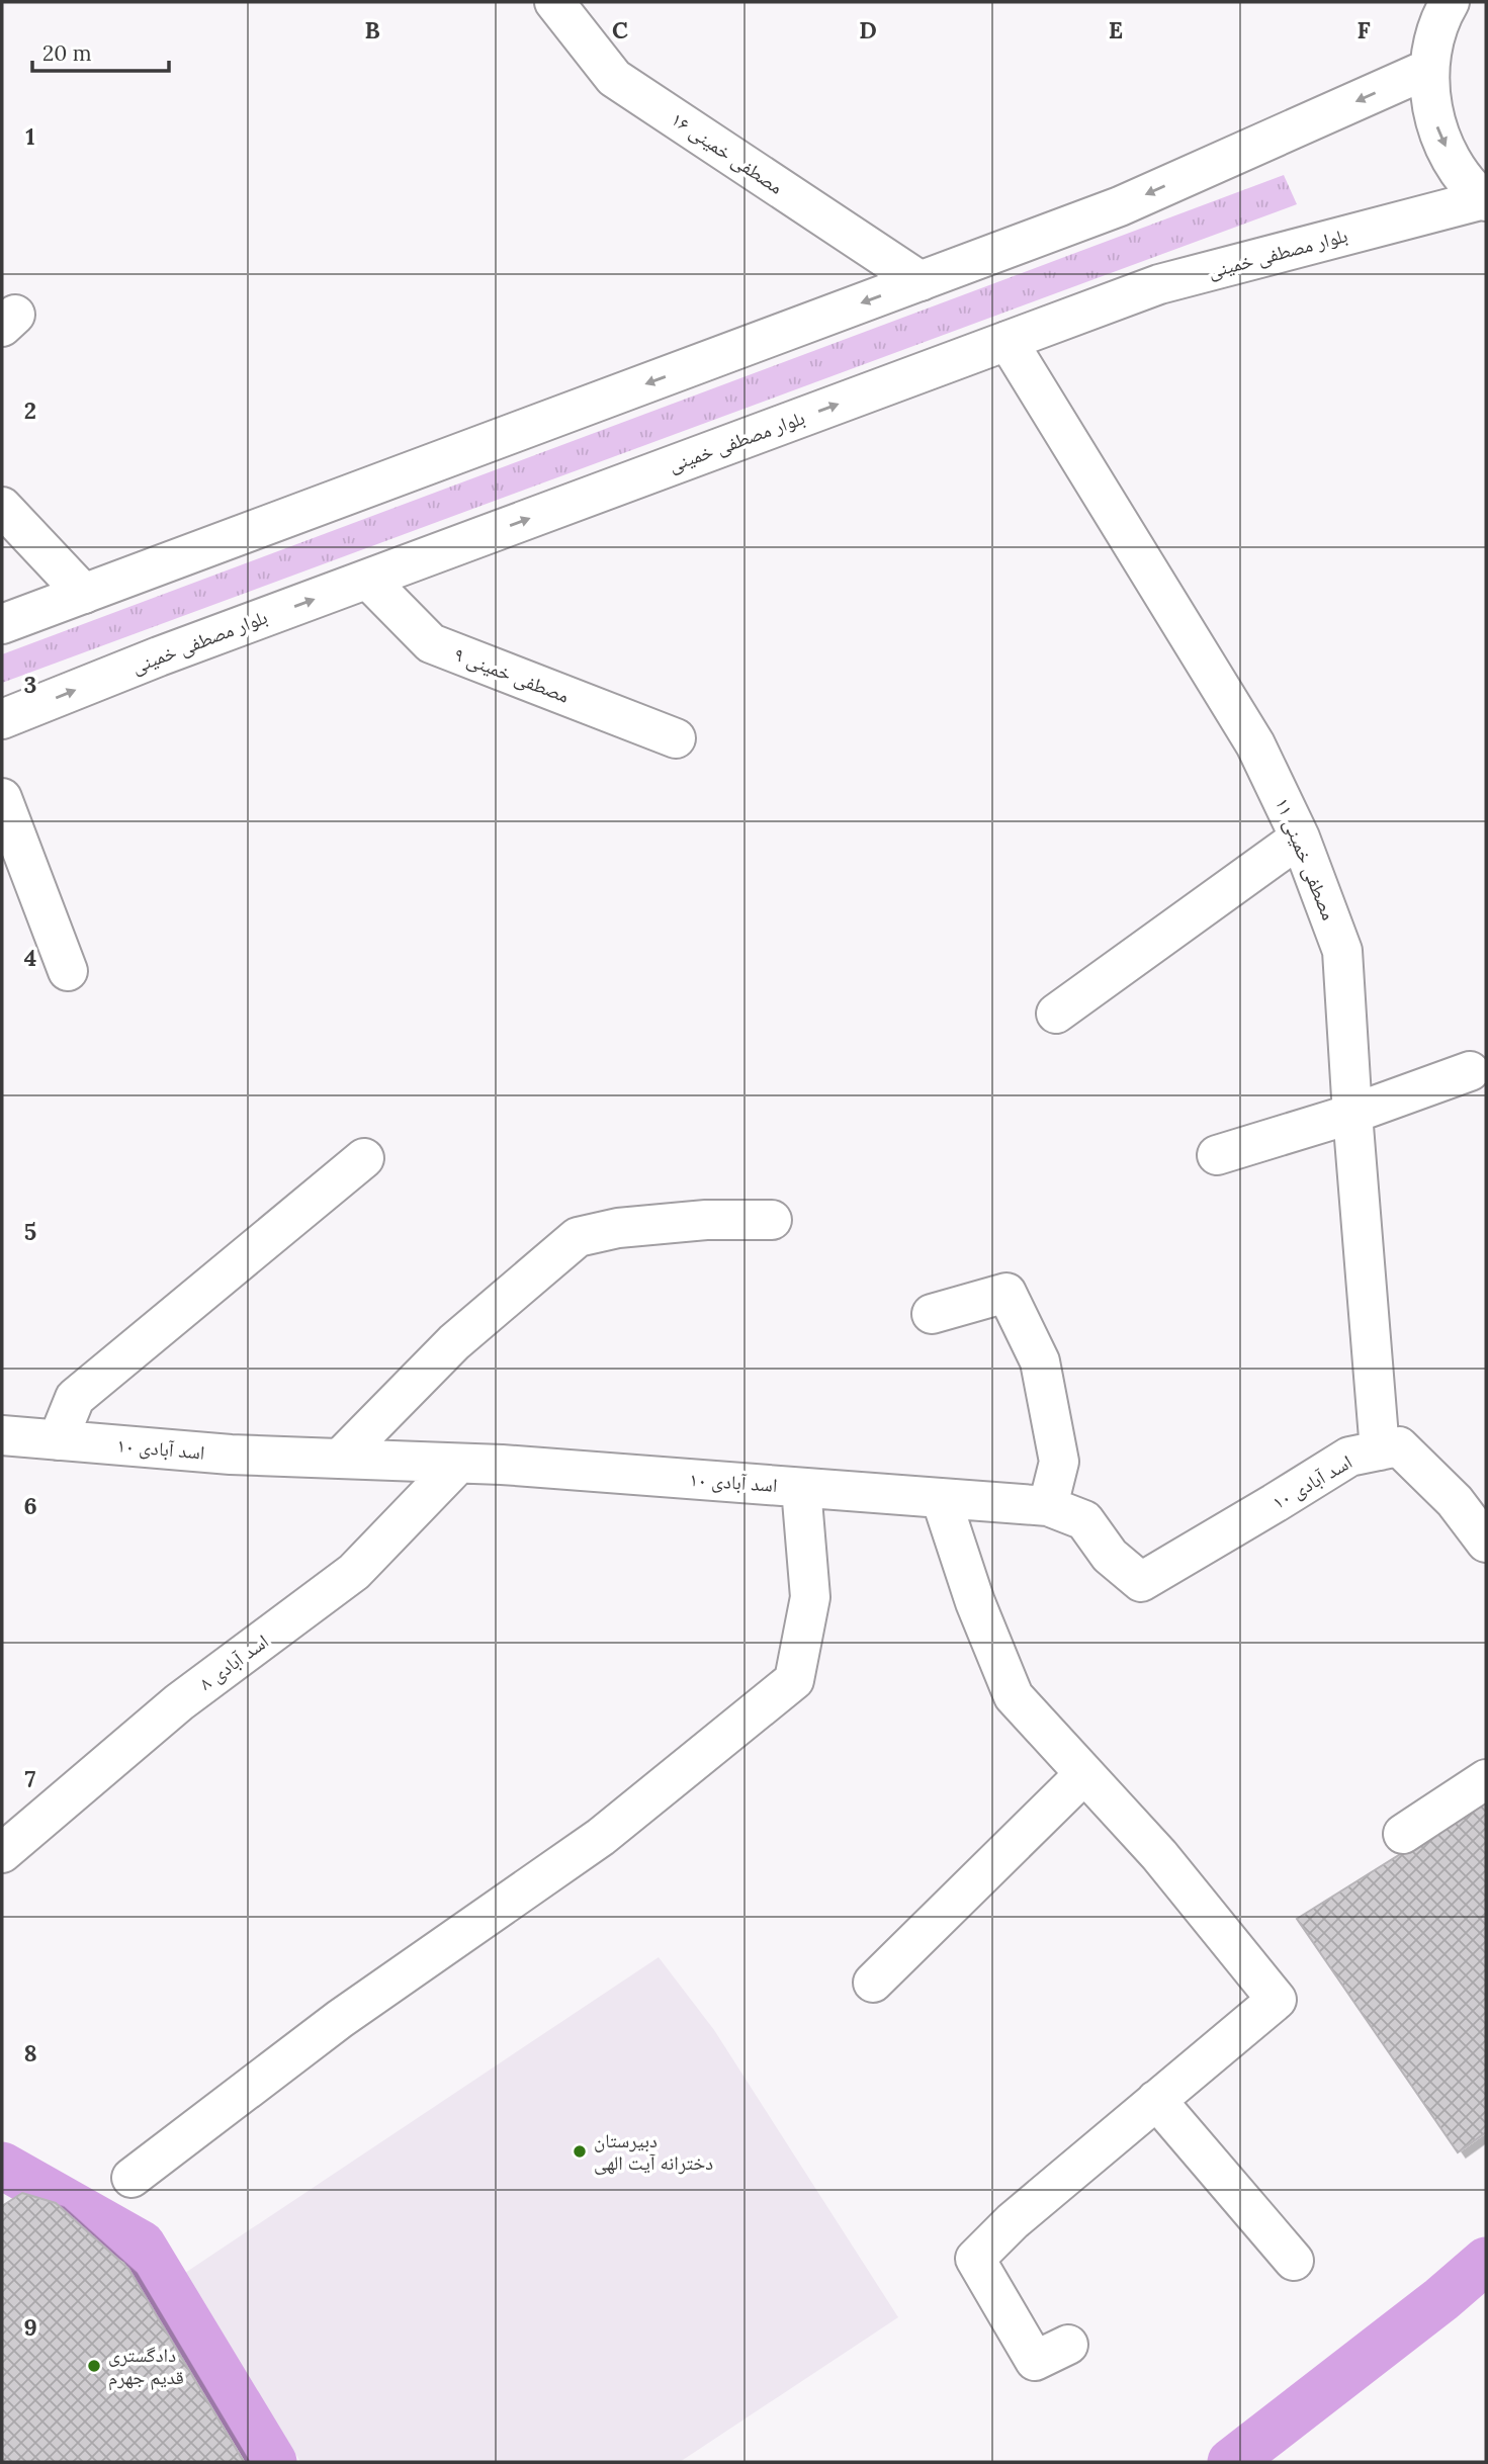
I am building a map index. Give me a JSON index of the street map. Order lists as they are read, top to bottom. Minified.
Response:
{"streets":{"street":["مصطفی خمینی ۱۶","بلوار مصطفی خمینی","مصطفی خمینی ۹","مصطفی خمینی ۱۱","اسد آبادی ۱۰","اسد آبادی ۸"]},"crossings":[["بلوار مصطفی خمینی","مصطفی خمینی ۹"],["بلوار مصطفی خمینی","مصطفی خمینی ۱۱"],["مصطفی خمینی ۱۱","اسد آبادی ۱۰"],["اسد آبادی ۱۰","اسد آبادی ۸"]],"places":["دبیرستان دخترانه آیت الهی","دادگستری قدیم جهرم"],"scale_bar":"20 m","grid":{"columns":["B","C","D","E","F"],"rows":["1","2","3","4","5","6","7","8","9"]}}
